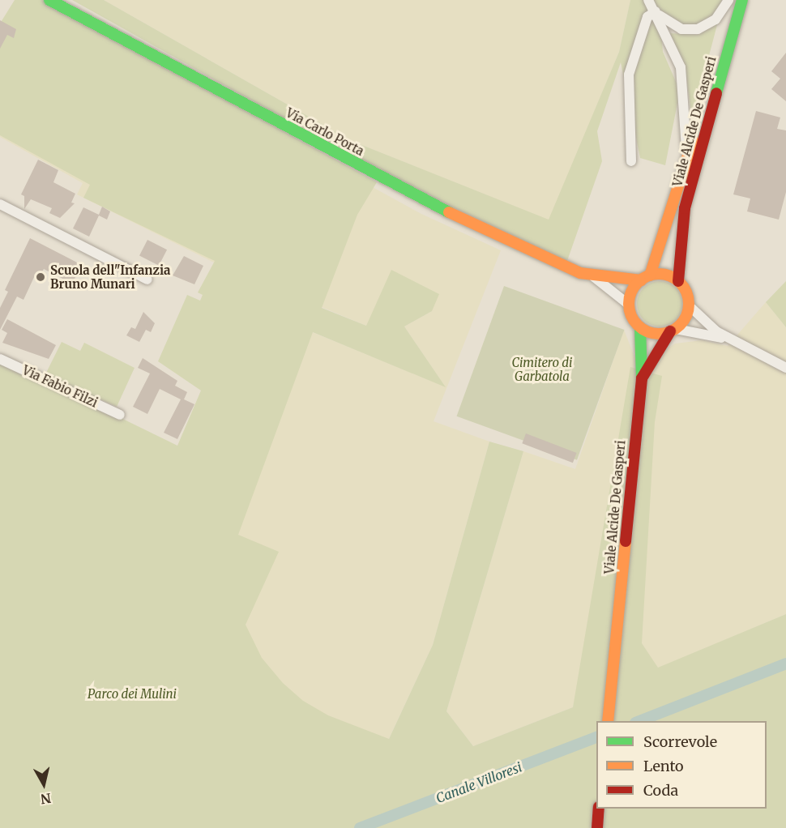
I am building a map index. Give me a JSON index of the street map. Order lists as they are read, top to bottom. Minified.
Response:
{"streets":{"street":["Viale Alcide De Gasperi","Via Carlo Porta","Via Fabio Filzi"]},"crossings":[["Viale Alcide De Gasperi","Via Carlo Porta"]],"water":["Canale Villoresi"],"parks":["Cimitero di Garbatola","Parco dei Mulini"],"places":["Scuola dell\"Infanzia Bruno Munari"],"legend":["Scorrevole","Lento","Coda"],"north":"bottom"}
